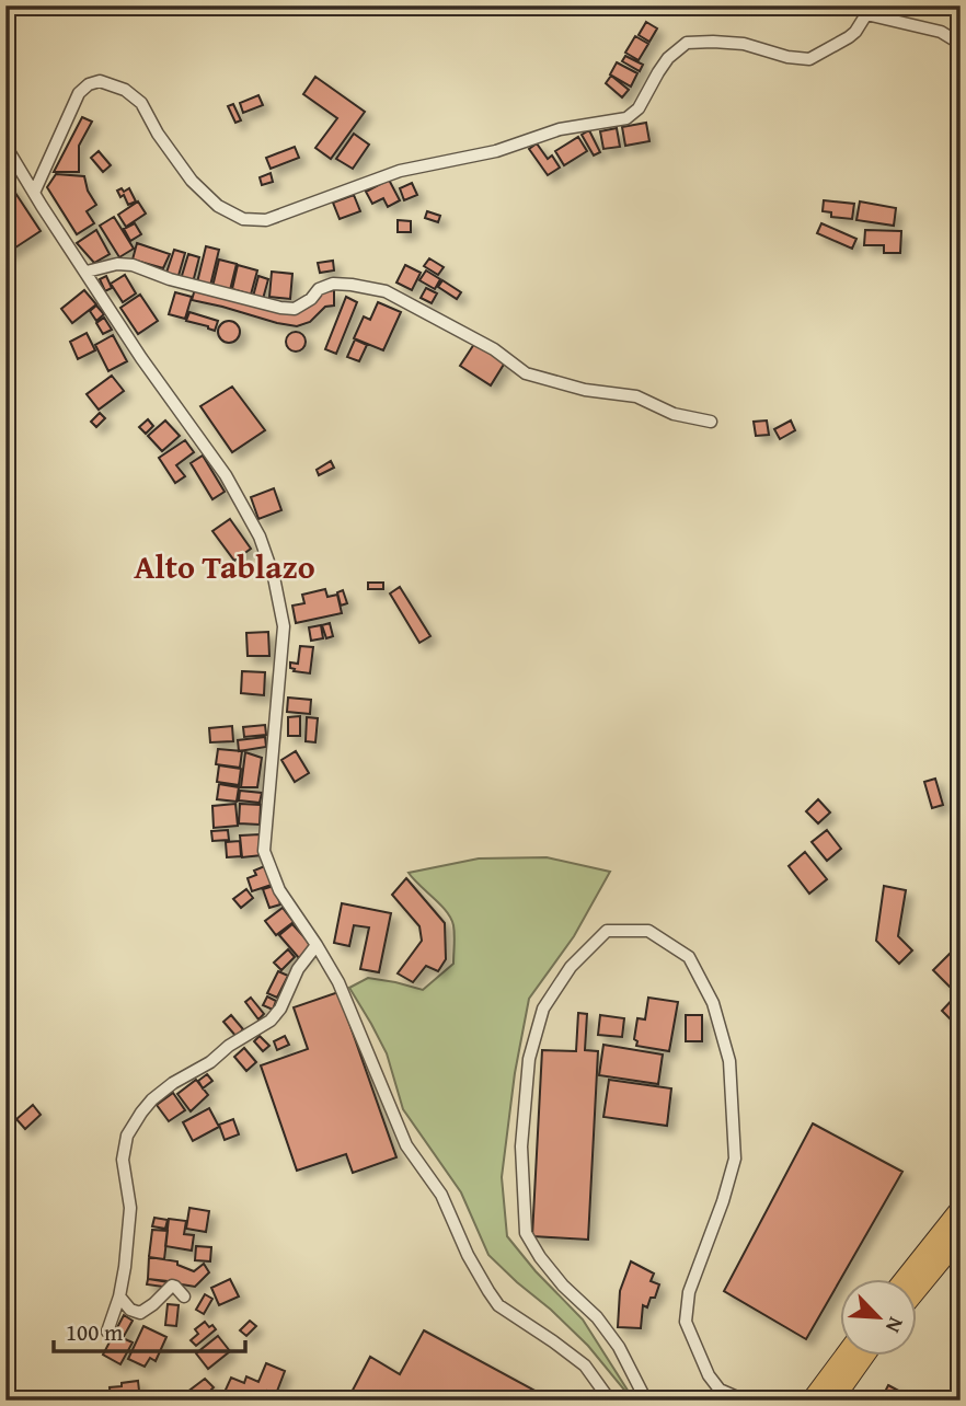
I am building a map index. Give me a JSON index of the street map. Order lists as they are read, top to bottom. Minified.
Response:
{"districts":["Alto Tablazo"],"scale_bar":"100 m","north":"bottom right"}
